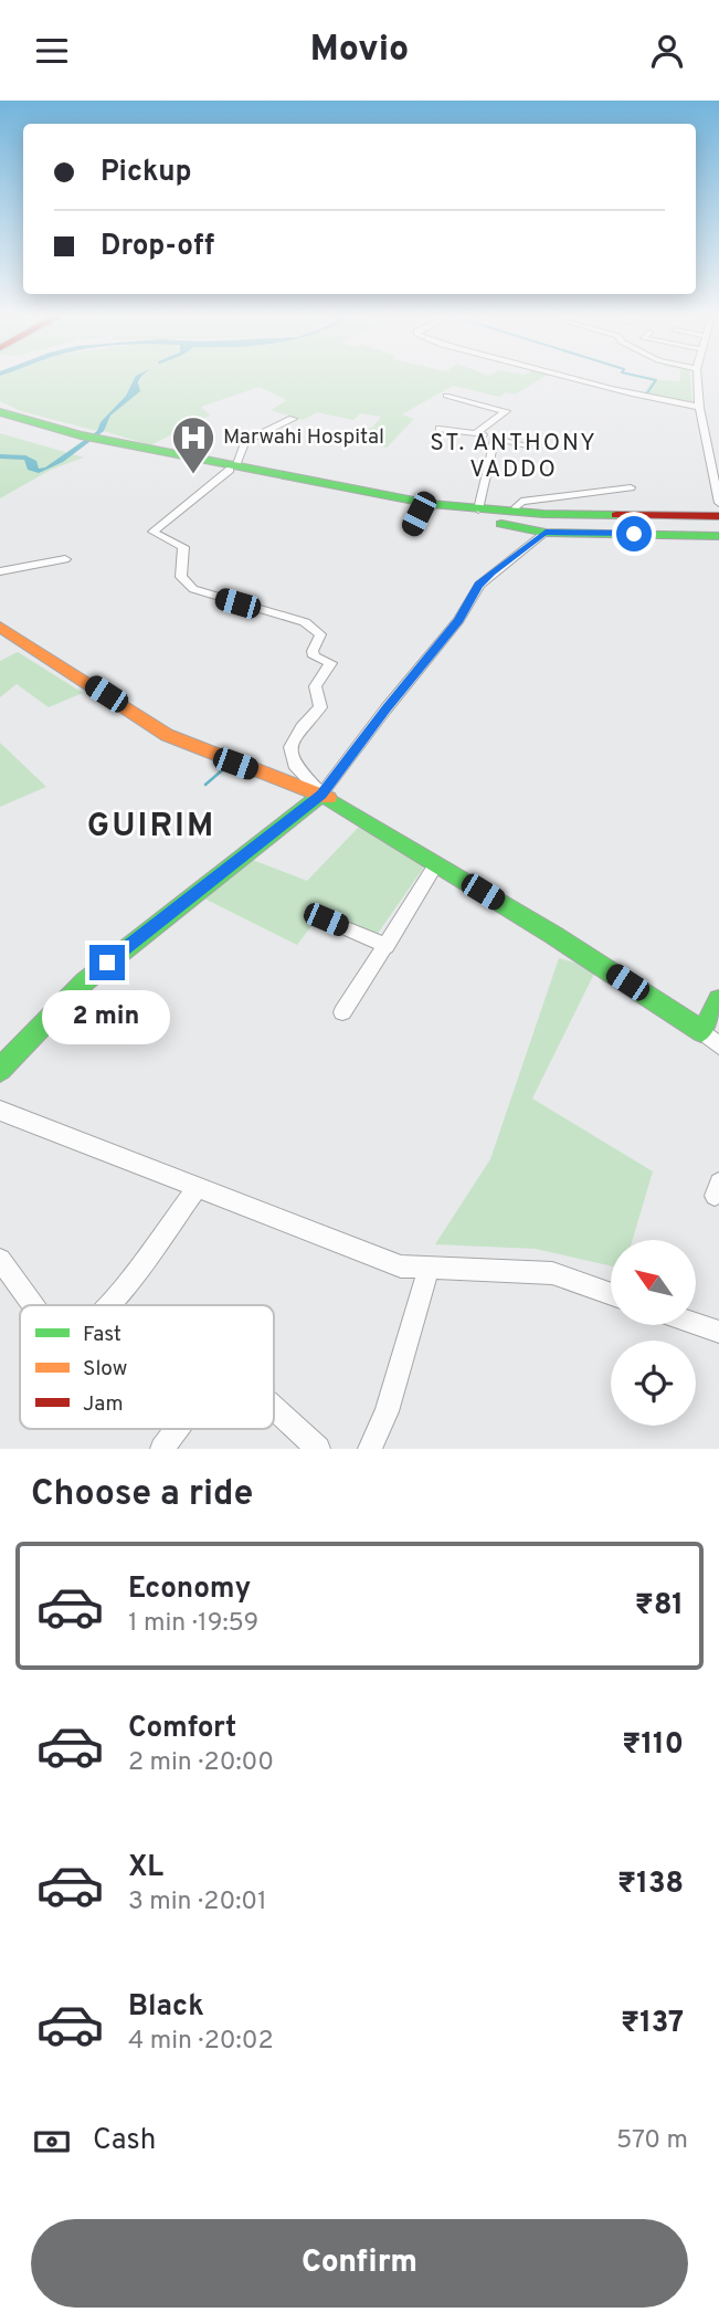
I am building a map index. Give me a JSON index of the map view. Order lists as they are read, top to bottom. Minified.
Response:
{"districts":["ST. ANTHONY VADDO","GUIRIM"],"places":{"hospital":["Marwahi Hospital"]},"legend":["Fast","Slow","Jam"],"north":"top left","page":{"header":"Movio","banner":["Pickup","Drop-off"],"bubble":"2 min","heading":"Choose a ride","list":[{"name":"Economy","note":"1 min · 19:59","value":"₹81"},{"name":"Comfort","note":"2 min · 20:00","value":"₹110"},{"name":"XL","note":"3 min · 20:01","value":"₹138"},{"name":"Black","note":"4 min · 20:02","value":"₹137"}],"pay":["Cash","570 m"],"buttons":"Confirm"}}
